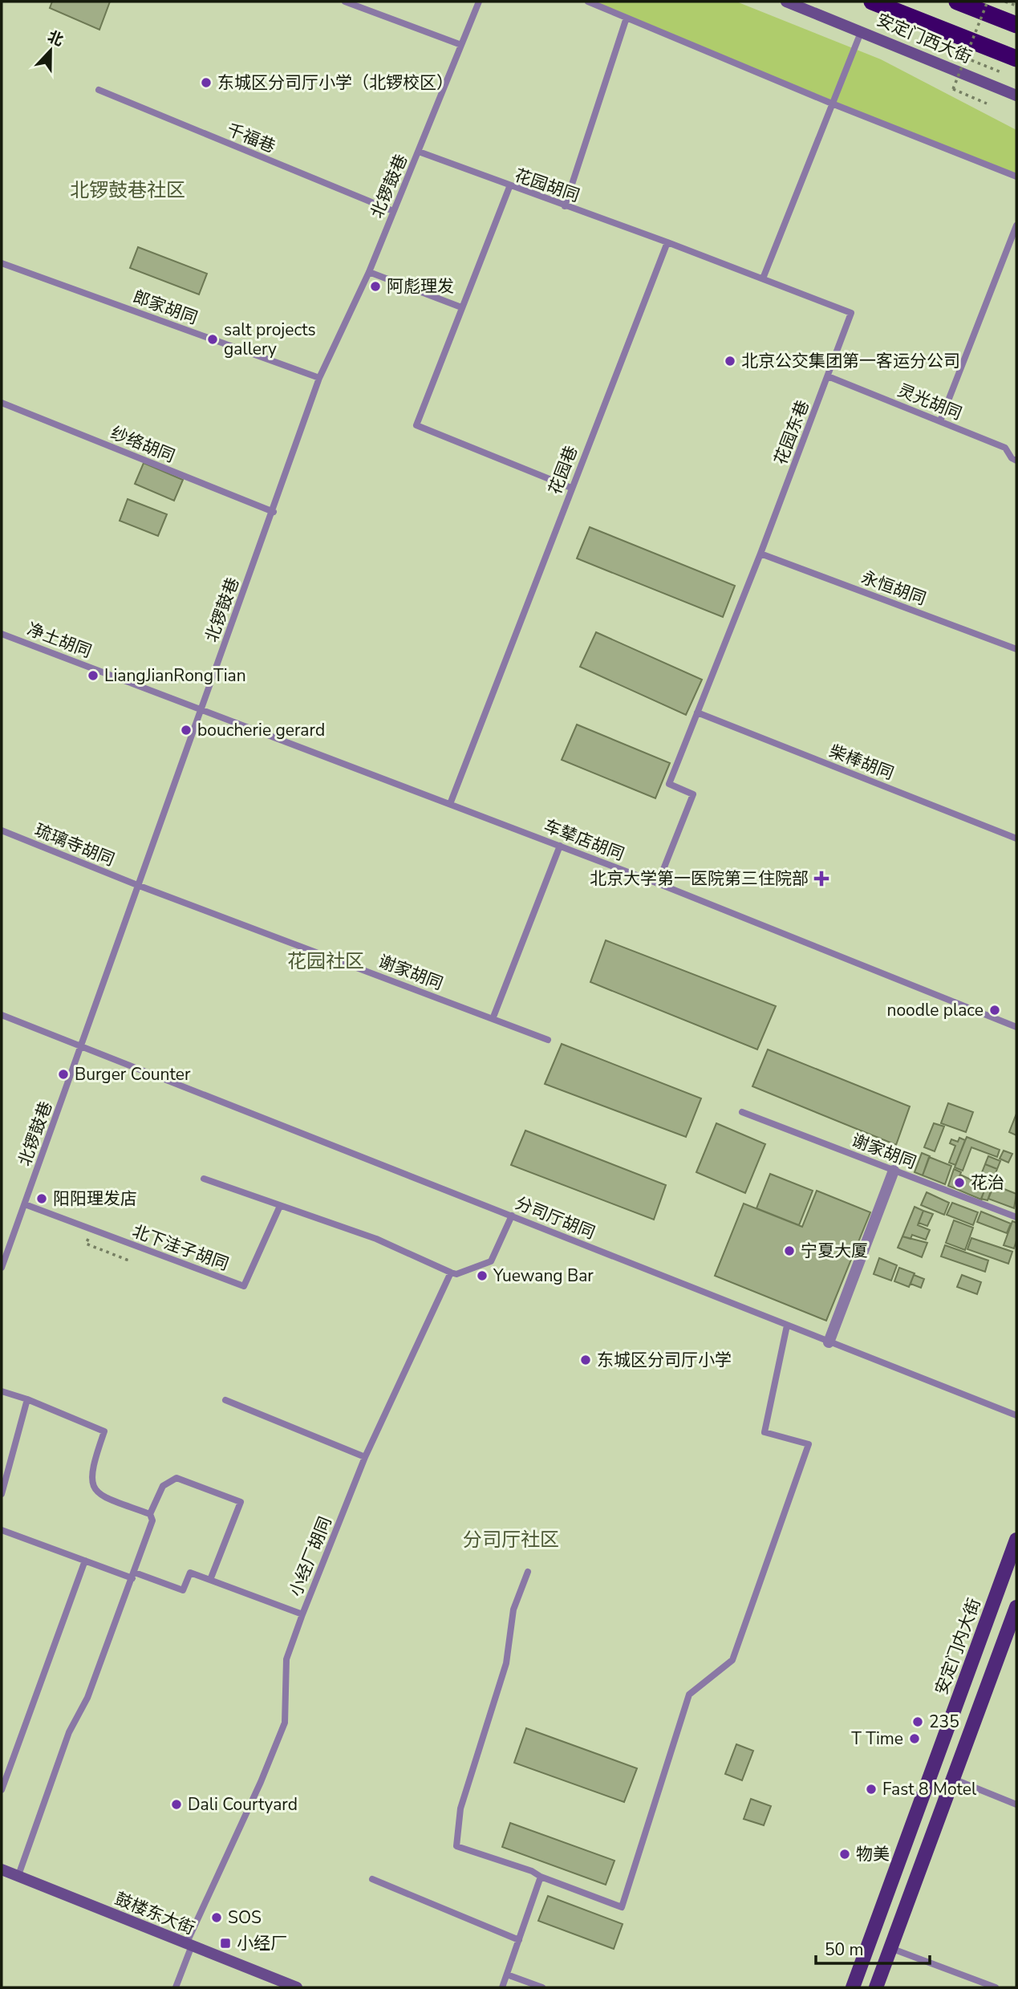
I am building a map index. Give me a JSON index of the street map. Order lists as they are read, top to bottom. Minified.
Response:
{"streets":{"main road":["安定门西大街","安定门内大街","鼓楼东大街"],"lane":["千福巷","花园胡同","北锣鼓巷","郎家胡同","灵光胡同","花园东巷","纱络胡同","花园巷","永恒胡同","净土胡同","柴棒胡同","车辇店胡同","琉璃寺胡同","谢家胡同","分司厅胡同","北下洼子胡同","小经厂胡同"]},"crossings":[["千福巷","北锣鼓巷"],["花园胡同","北锣鼓巷"],["花园胡同","花园巷"],["北锣鼓巷","郎家胡同"],["北锣鼓巷","纱络胡同"],["北锣鼓巷","净土胡同"],["北锣鼓巷","车辇店胡同"],["北锣鼓巷","琉璃寺胡同"],["北锣鼓巷","谢家胡同"],["北锣鼓巷","分司厅胡同"],["北锣鼓巷","北下洼子胡同"],["灵光胡同","花园东巷"],["花园东巷","永恒胡同"],["花园东巷","柴棒胡同"],["花园东巷","车辇店胡同"],["花园巷","车辇店胡同"],["净土胡同","车辇店胡同"],["琉璃寺胡同","谢家胡同"],["小经厂胡同","鼓楼东大街"]],"districts":["北锣鼓巷社区","花园社区","分司厅社区"],"places":{"other":["东城区分司厅小学（北锣校区）","阿彪理发","salt projects gallery","北京公交集团第一客运分公司","LiangJianRongTian","boucherie gerard","noodle place","Burger Counter","花治","阳阳理发店","宁夏大厦","Yuewang Bar","东城区分司厅小学","235","T Time","Fast 8 Motel","Dali Courtyard","物美","SOS"],"health":["北京大学第一医院第三住院部"],"transit":["小经厂"]},"scale_bar":"50 m","north":"top"}
